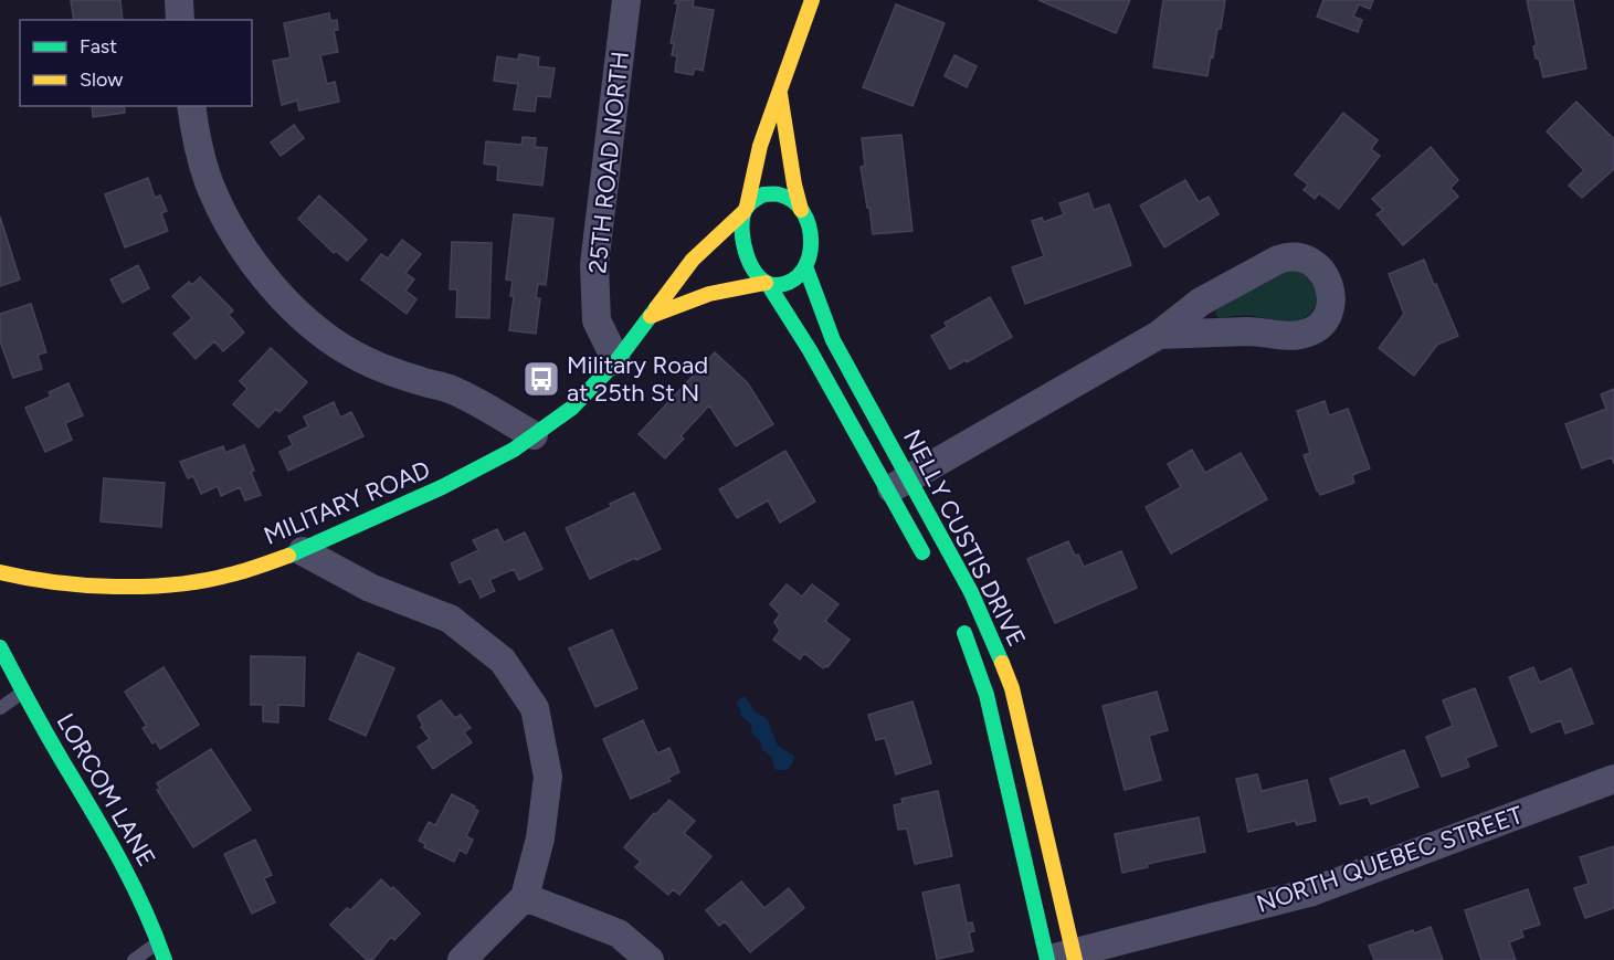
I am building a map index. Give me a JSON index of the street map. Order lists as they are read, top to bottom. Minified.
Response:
{"streets":{"street":["25TH ROAD NORTH","MILITARY ROAD","NELLY CUSTIS DRIVE","LORCOM LANE","NORTH QUEBEC STREET"]},"crossings":[["25TH ROAD NORTH","MILITARY ROAD"],["MILITARY ROAD","NELLY CUSTIS DRIVE"],["NELLY CUSTIS DRIVE","NORTH QUEBEC STREET"]],"places":{"bus stop":["Military Road at 25th St N"]},"legend":["Fast","Slow"]}
